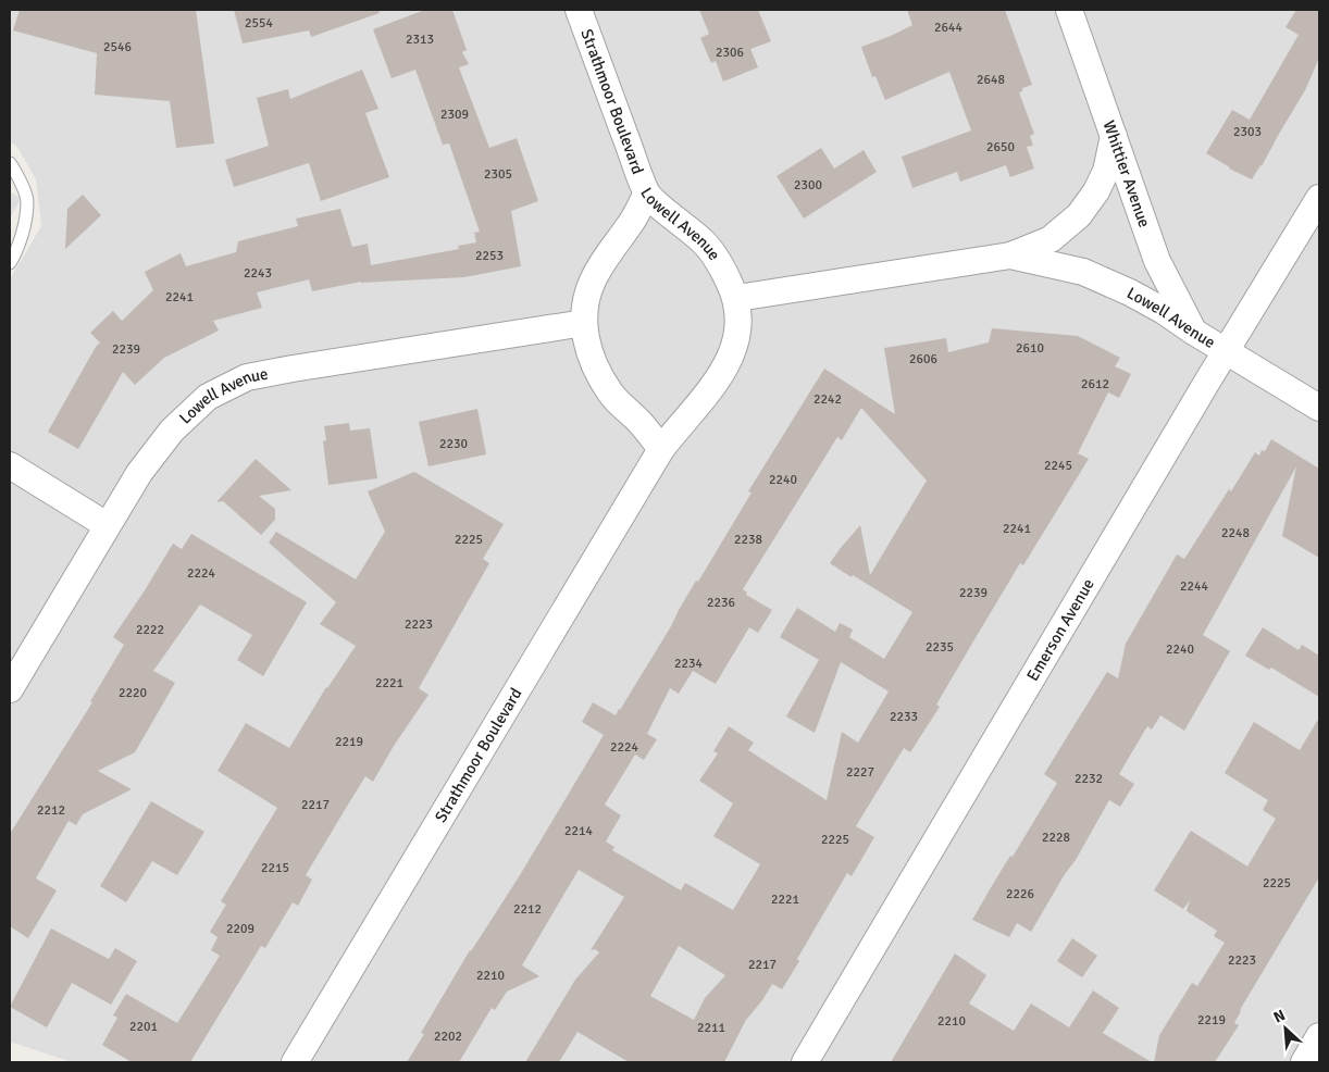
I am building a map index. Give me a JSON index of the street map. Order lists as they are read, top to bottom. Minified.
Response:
{"streets":{"street":["Strathmoor Boulevard","Whittier Avenue","Lowell Avenue","Emerson Avenue"]},"crossings":[["Strathmoor Boulevard","Lowell Avenue"],["Whittier Avenue","Lowell Avenue"],["Lowell Avenue","Emerson Avenue"]],"house_numbers":["2554","2644","2313","2546","2306","2648","2309","2303","2650","2305","2300","2253","2243","2241","2610","2239","2606","2612","2242","2230","2245","2240","2241","2248","2225","2238","2224","2244","2239","2236","2223","2222","2235","2240","2234","2221","2220","2233","2219","2224","2227","2232","2217","2212","2214","2228","2225","2215","2225","2226","2221","2212","2209","2223","2217","2210","2219","2210","2201","2211","2202"],"north":"top left"}
